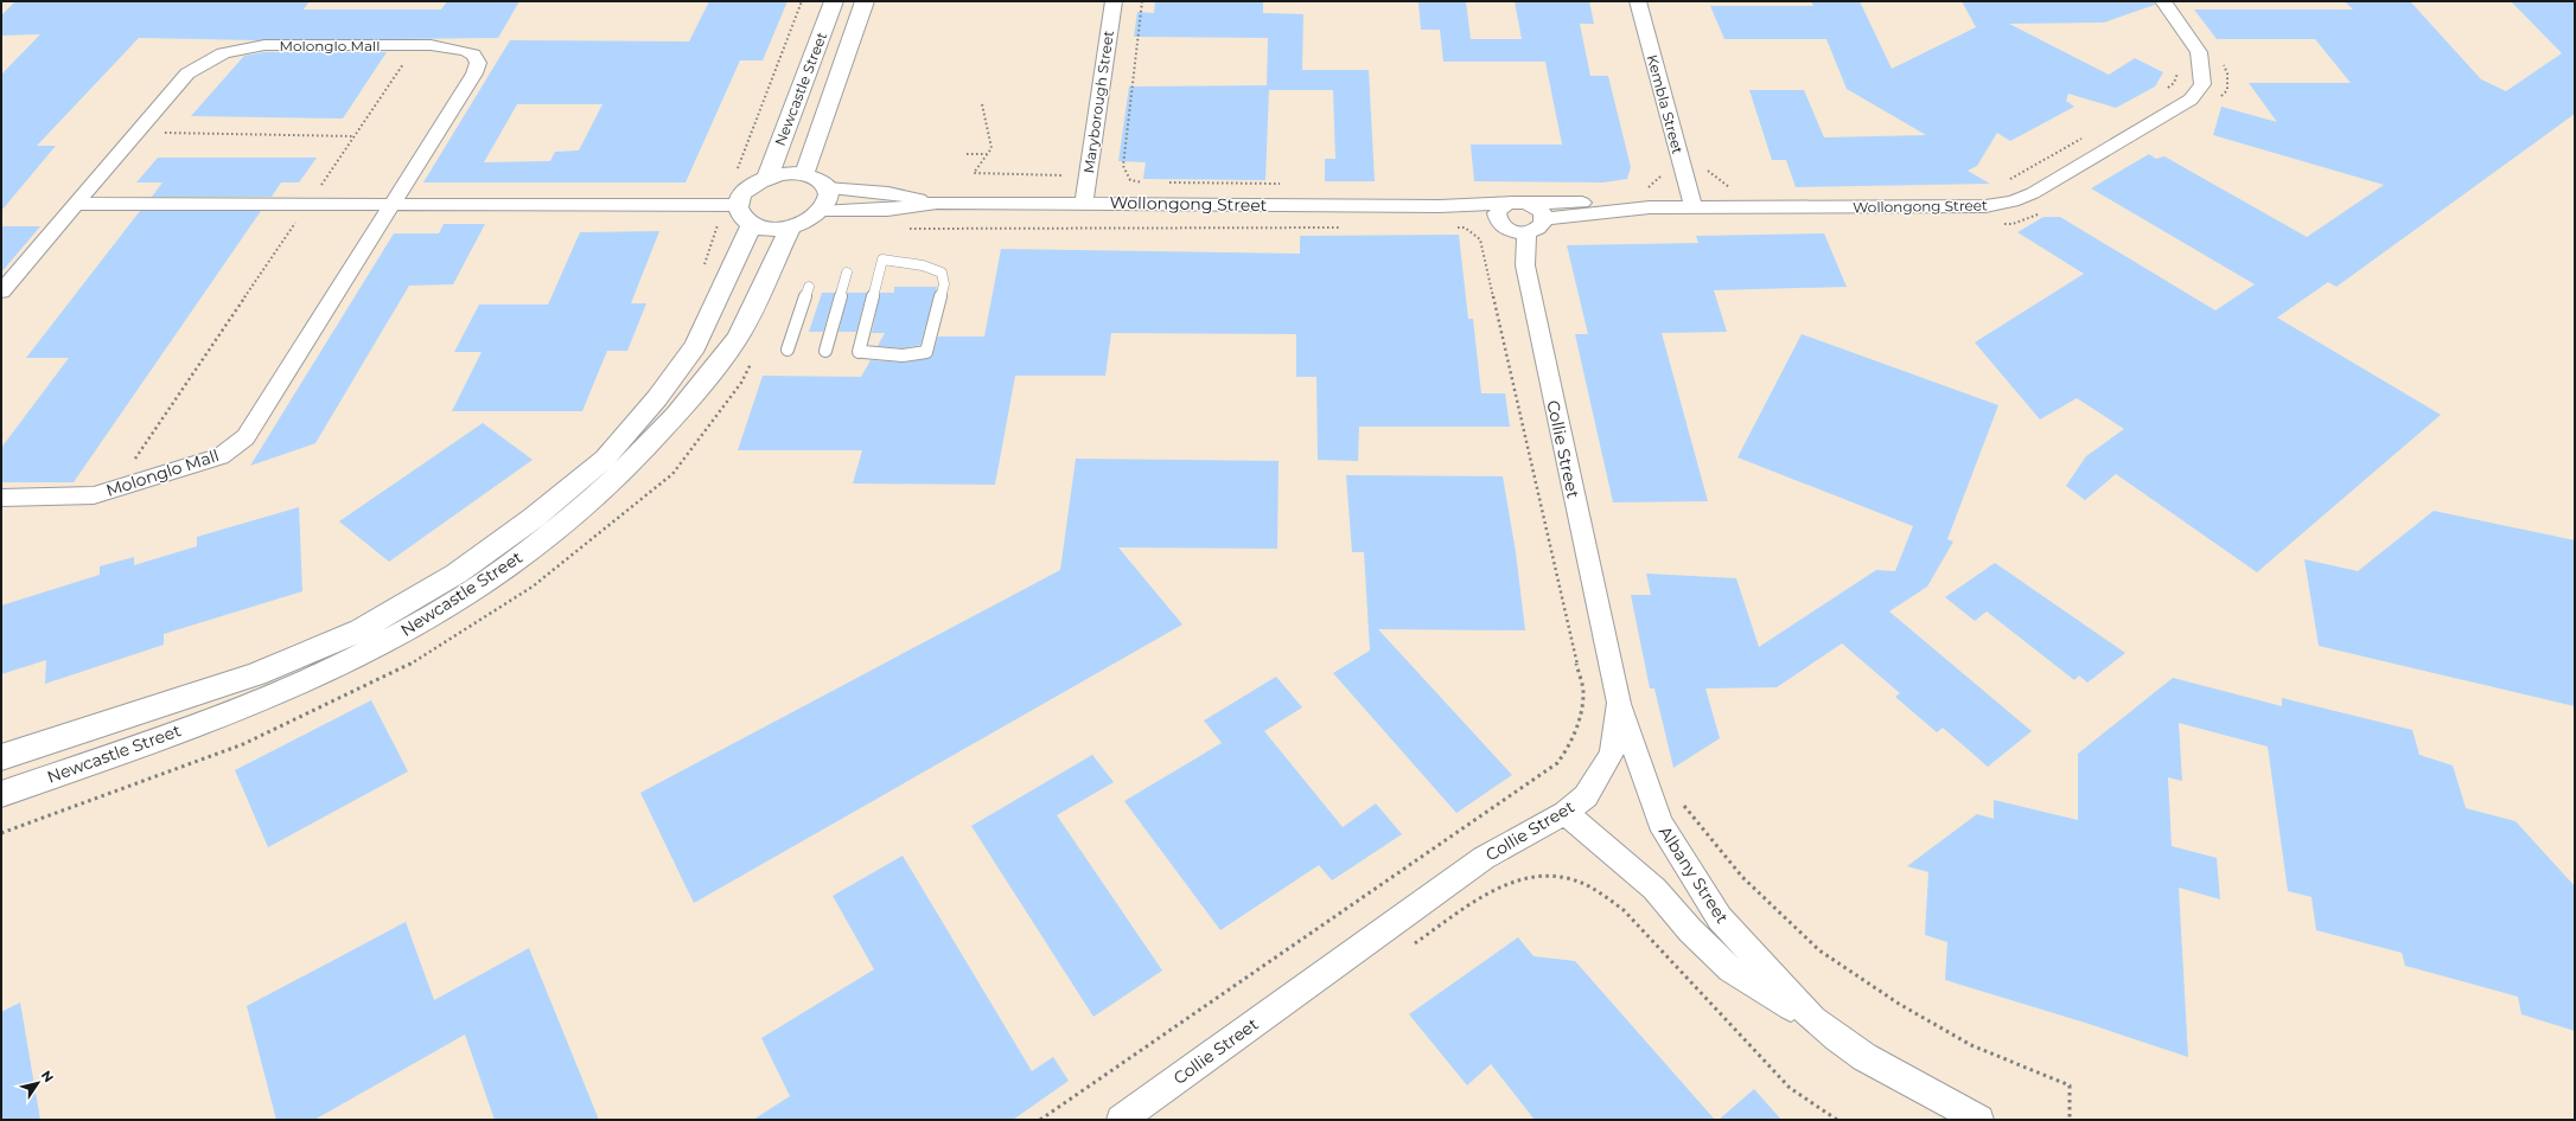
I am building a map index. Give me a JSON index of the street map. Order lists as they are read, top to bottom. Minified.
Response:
{"streets":{"main road":["Newcastle Street"],"street":["Molonglo Mall","Maryborough Street","Kembla Street","Wollongong Street","Collie Street","Albany Street"]},"crossings":[["Newcastle Street","Wollongong Street"],["Maryborough Street","Wollongong Street"],["Kembla Street","Wollongong Street"],["Wollongong Street","Collie Street"],["Collie Street","Albany Street"]],"north":"top right"}
